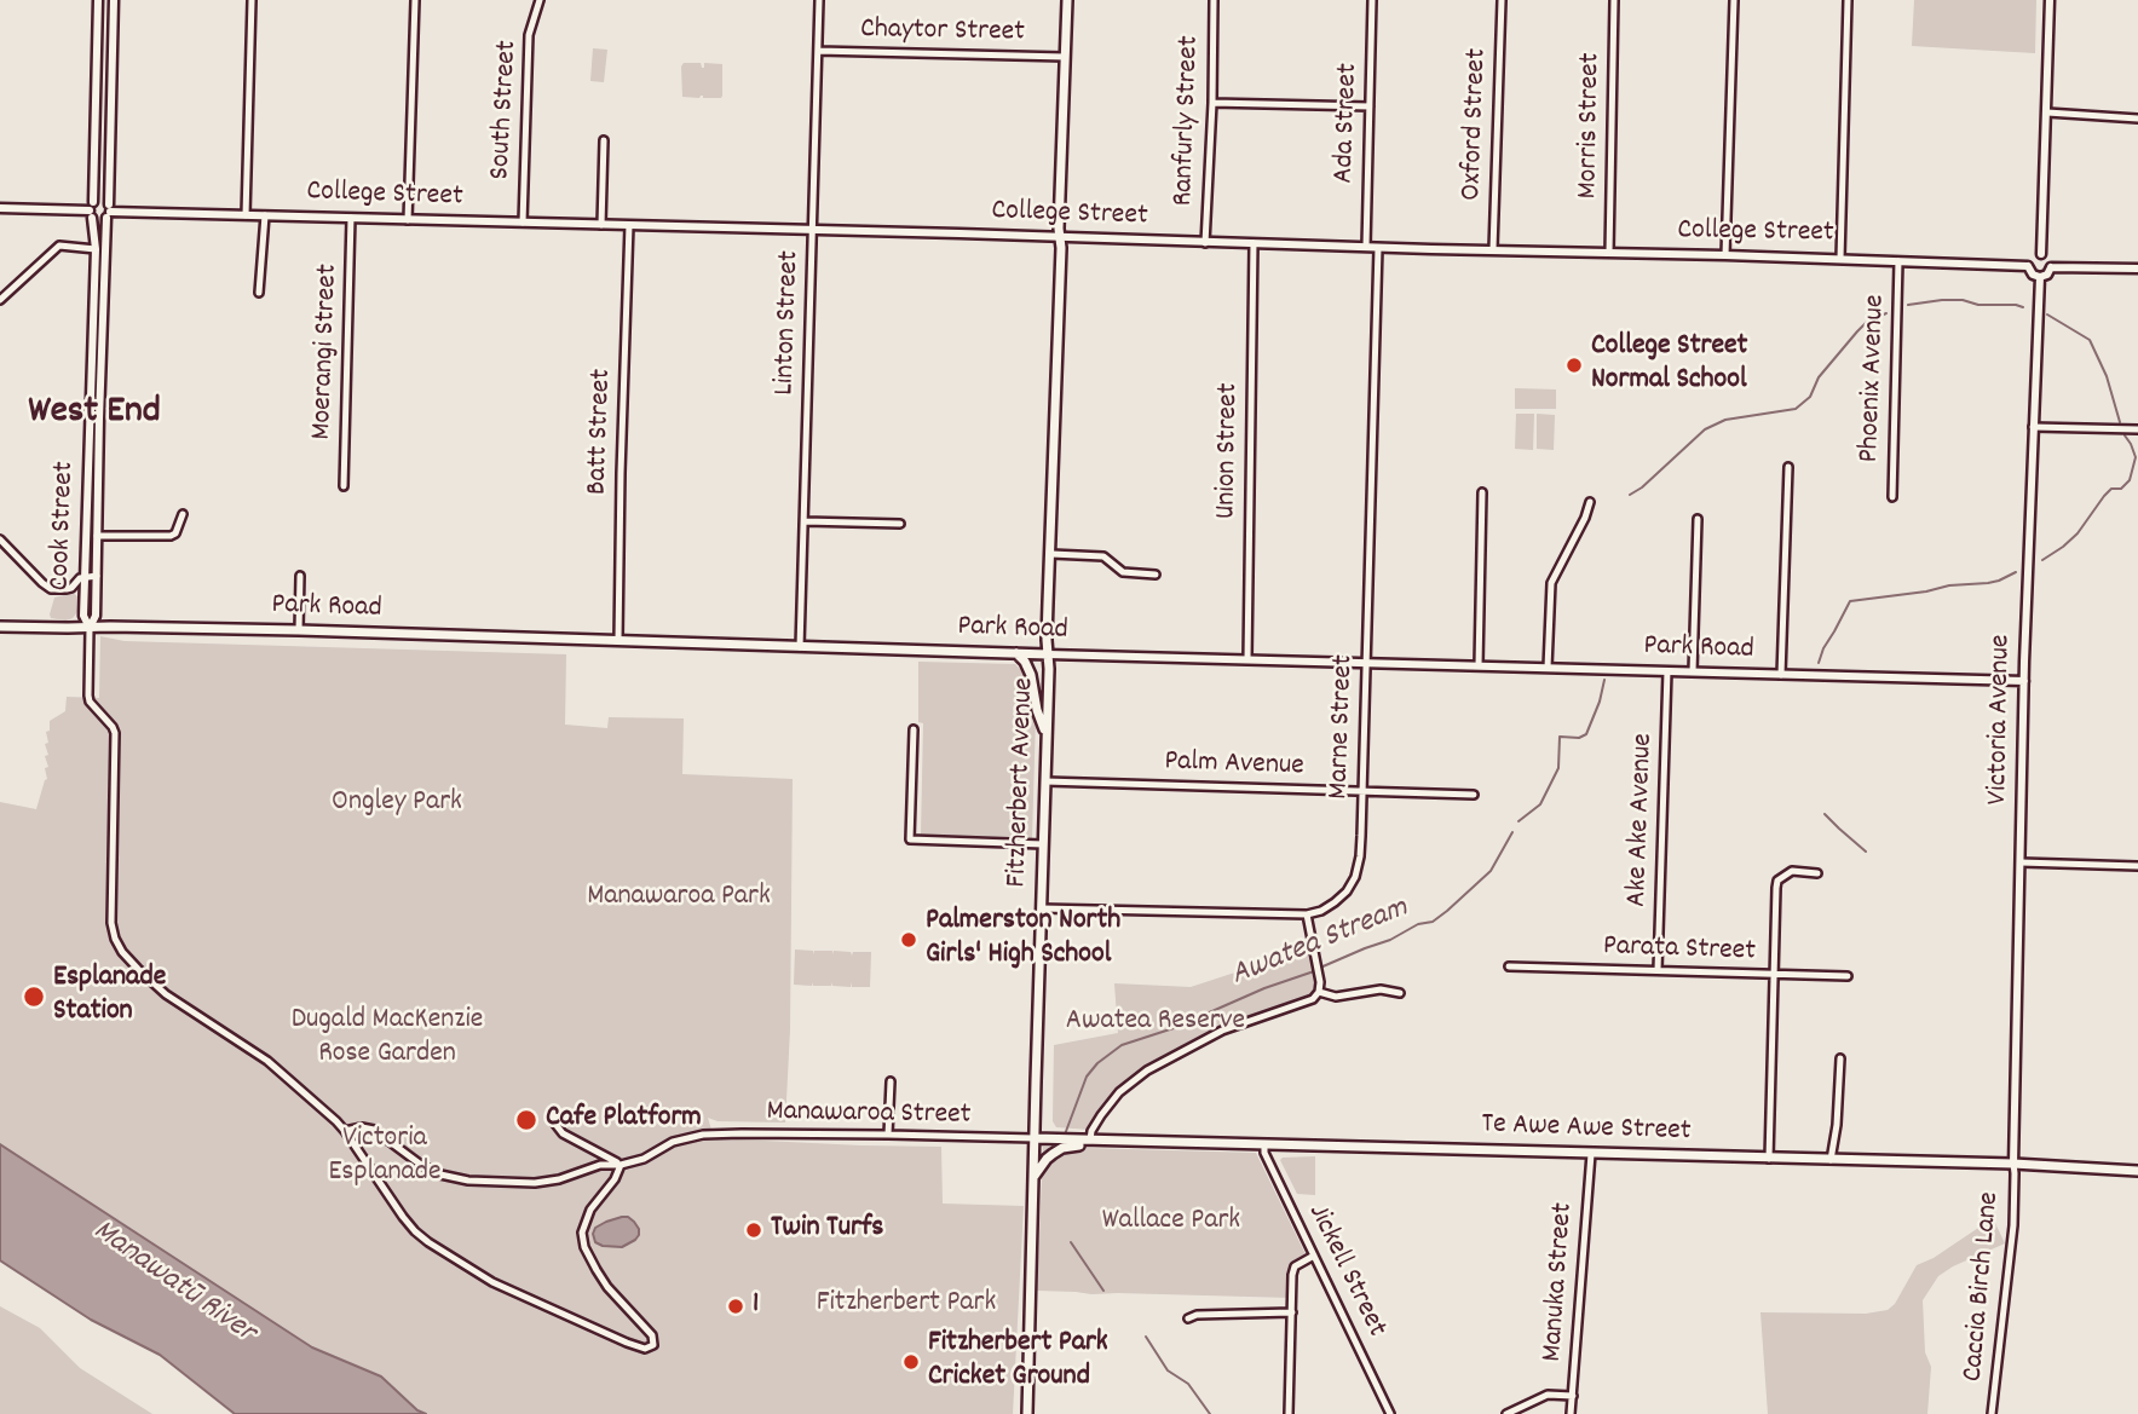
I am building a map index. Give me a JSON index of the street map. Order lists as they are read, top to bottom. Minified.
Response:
{"streets":{"main road":["Park Road","Fitzherbert Avenue","Te Awe Awe Street"],"street":["Chaytor Street","South Street","Ranfurly Street","Ada Street","Oxford Street","Morris Street","College Street","Linton Street","Moerangi Street","Phoenix Avenue","Batt Street","Union Street","Cook Street","Victoria Avenue","Marne Street","Palm Avenue","Ake Ake Avenue","Parata Street","Manawaroa Street","Jickell Street","Manuka Street","Caccia Birch Lane"]},"crossings":[["Chaytor Street","Linton Street"],["Chaytor Street","Fitzherbert Avenue"],["South Street","College Street"],["Ranfurly Street","College Street"],["Ada Street","College Street"],["Oxford Street","College Street"],["Morris Street","College Street"],["College Street","Linton Street"],["College Street","Moerangi Street"],["College Street","Phoenix Avenue"],["College Street","Batt Street"],["College Street","Union Street"],["College Street","Cook Street"],["College Street","Victoria Avenue"],["College Street","Marne Street"],["College Street","Fitzherbert Avenue"],["Linton Street","Park Road"],["Batt Street","Park Road"],["Union Street","Park Road"],["Cook Street","Park Road"],["Park Road","Victoria Avenue"],["Park Road","Marne Street"],["Park Road","Fitzherbert Avenue"],["Park Road","Ake Ake Avenue"],["Victoria Avenue","Te Awe Awe Street"],["Victoria Avenue","Caccia Birch Lane"],["Marne Street","Palm Avenue"],["Marne Street","Fitzherbert Avenue"],["Palm Avenue","Fitzherbert Avenue"],["Fitzherbert Avenue","Manawaroa Street"],["Fitzherbert Avenue","Te Awe Awe Street"],["Ake Ake Avenue","Parata Street"],["Manawaroa Street","Te Awe Awe Street"],["Te Awe Awe Street","Jickell Street"],["Te Awe Awe Street","Manuka Street"],["Te Awe Awe Street","Caccia Birch Lane"]],"districts":["West End"],"water":["Awatea Stream","Manawatū River"],"parks":["Ongley Park","Manawaroa Park","Dugald MacKenzie Rose Garden","Awatea Reserve","Victoria Esplanade","Wallace Park","Fitzherbert Park"],"places":["College Street Normal School","Palmerston North Girls' High School","Esplanade Station","Cafe Platform","Twin Turfs","1","Fitzherbert Park Cricket Ground"]}
